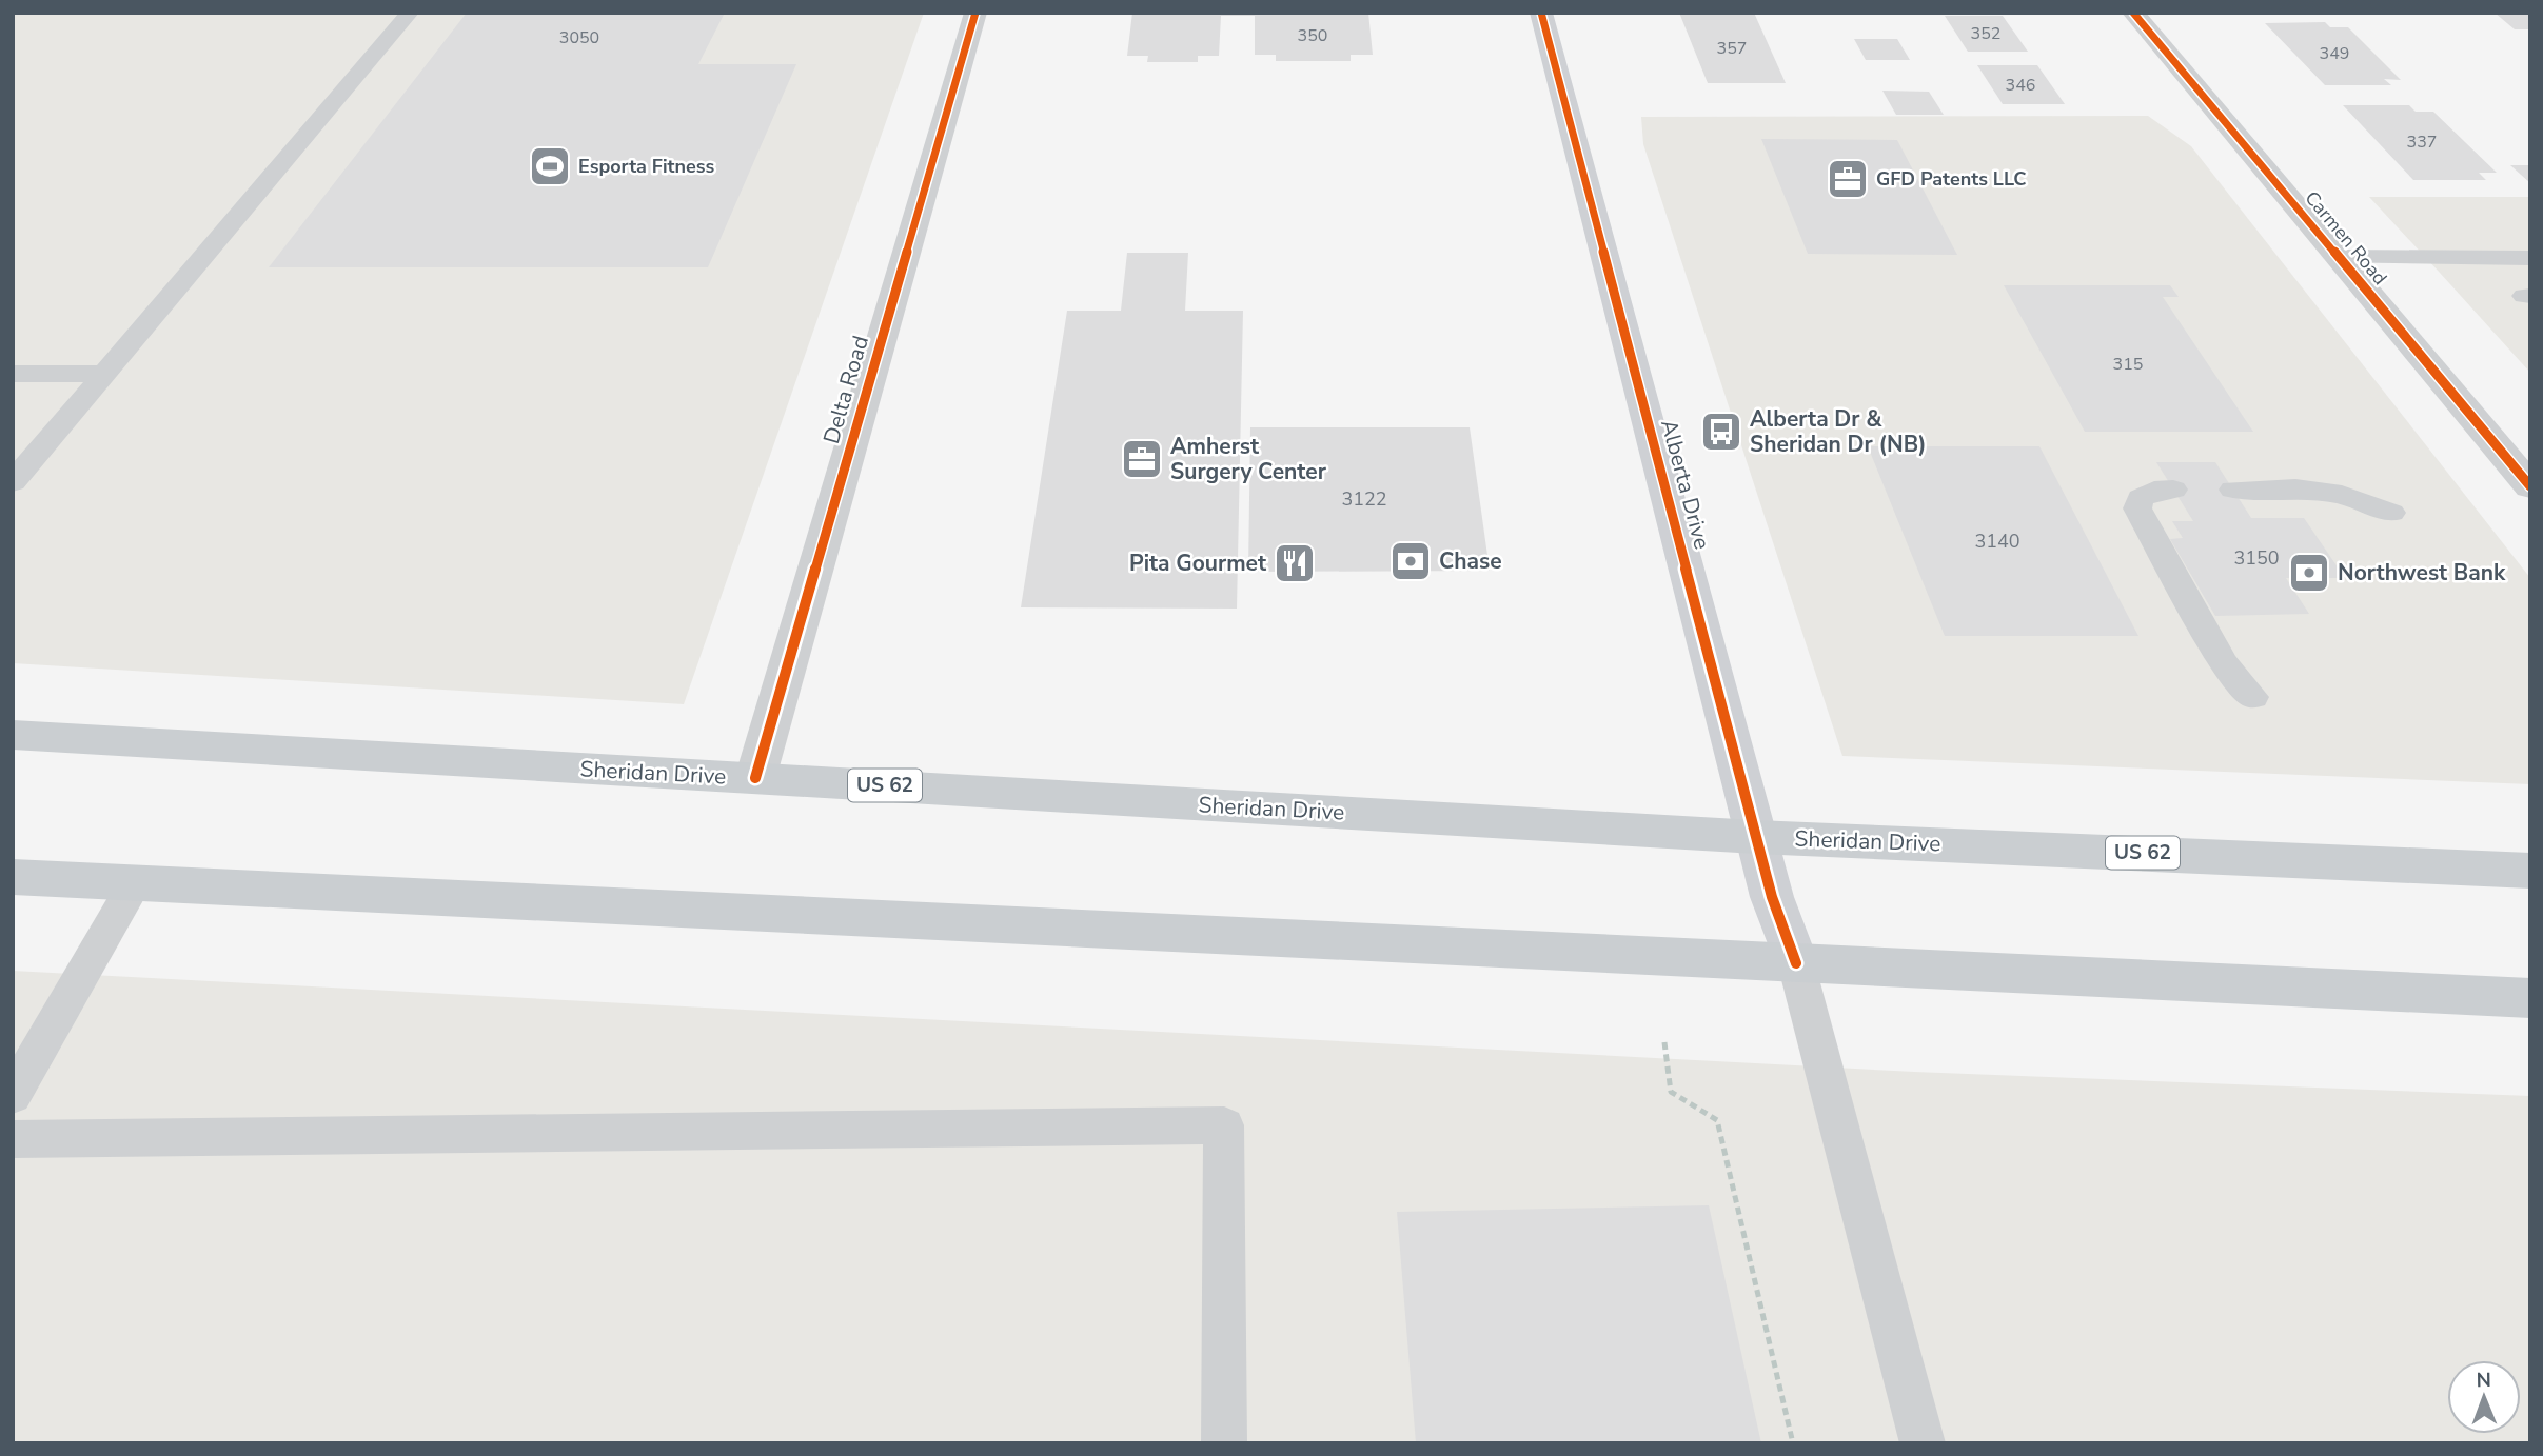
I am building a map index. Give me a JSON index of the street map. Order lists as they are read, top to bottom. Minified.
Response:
{"streets":{"main road":["Sheridan Drive","US 62"],"street":["Carmen Road","Delta Road","Alberta Drive"]},"crossings":[["Delta Road","Sheridan Drive"],["Alberta Drive","Sheridan Drive"]],"places":{"sports":["Esporta Fitness"],"office":["GFD Patents LLC","Amherst Surgery Center"],"bus stop":["Alberta Dr & Sheridan Dr (NB)"],"bank":["Chase","Northwest Bank"],"restaurant":["Pita Gourmet"]},"house_numbers":["352","350","3050","357","349","346","337","315","3122","3140","3150"],"north":"top"}
